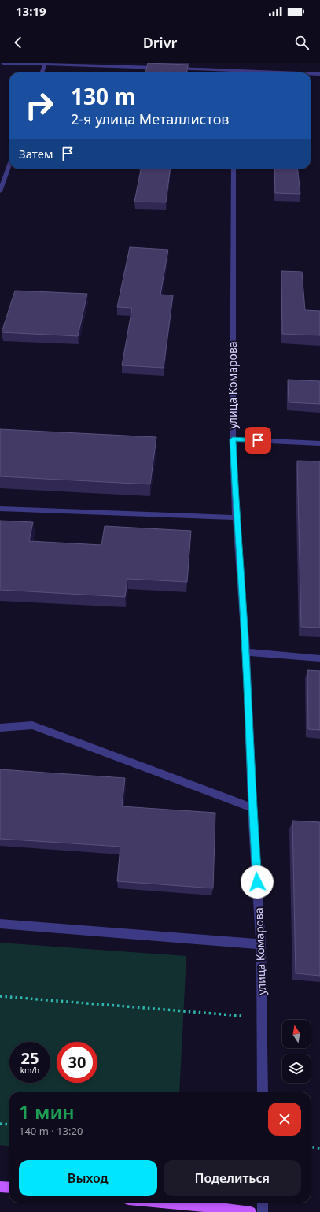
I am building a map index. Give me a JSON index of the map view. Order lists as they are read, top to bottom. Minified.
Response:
{"streets":{"street":["улица Комарова"]},"north":"top","page":{"status":"13:19","header":"Drivr","turn":["130 m","2-я улица Металлистов"],"then":"Затем","speed":"25 km/h","limit":"30","heading":["1 мин","140 m · 13:20"],"buttons":["Выход","Поделиться"]}}
